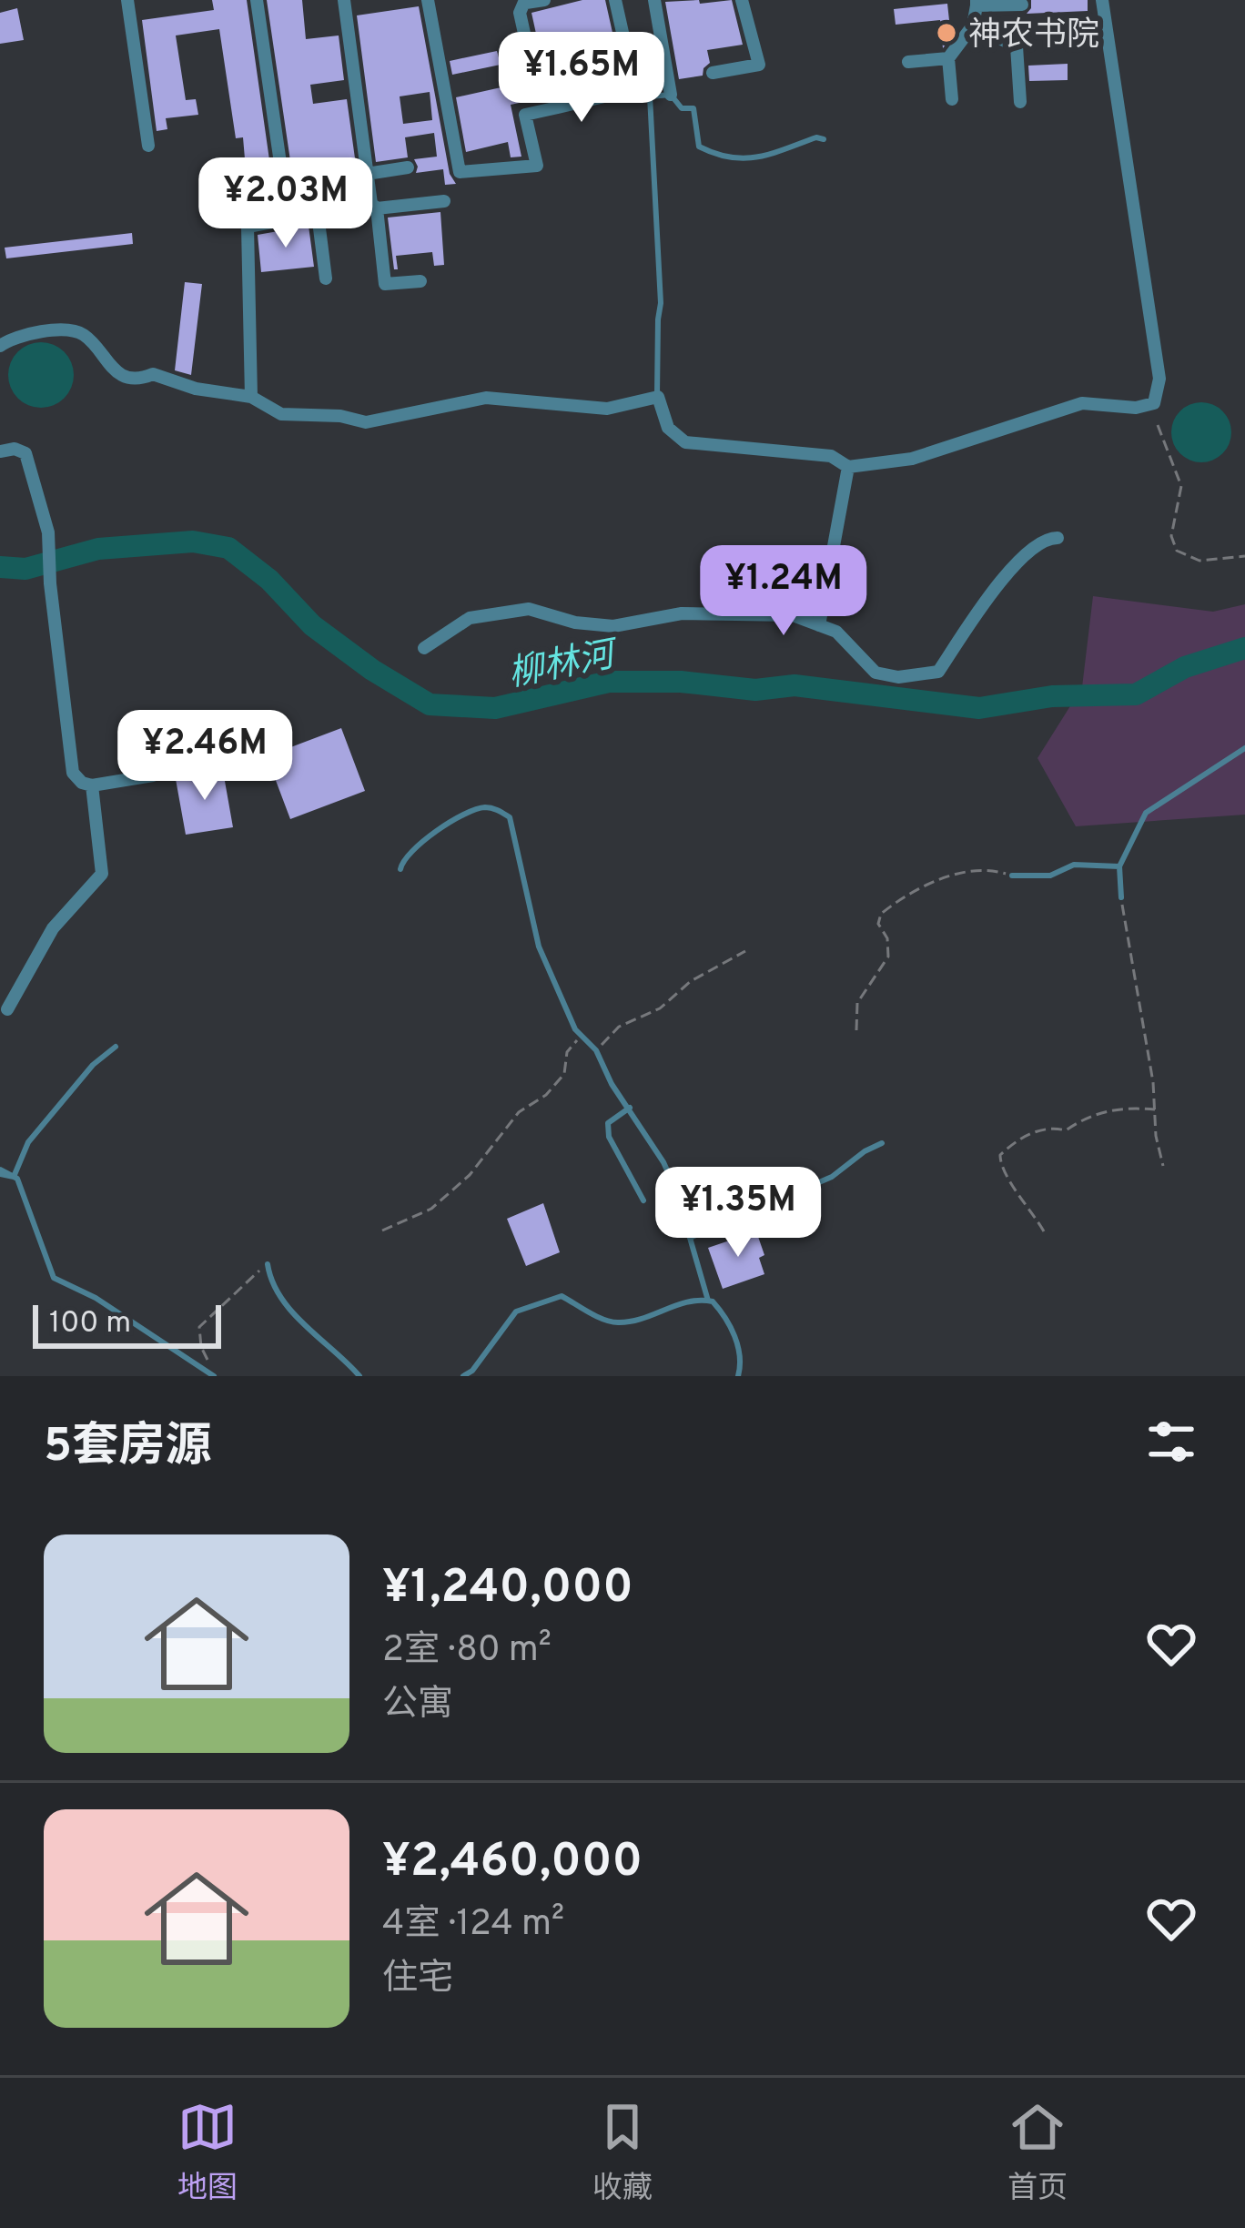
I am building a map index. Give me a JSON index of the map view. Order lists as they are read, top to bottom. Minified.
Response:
{"water":["柳林河"],"places":["神农书院"],"scale_bar":"100 m","page":{"price":["¥1.65M","¥2.03M","¥1.24M","¥2.46M","¥1.35M"],"scale":"100 m","heading":"5套房源","list":[{"name":"¥1,240,000","note":"2室 · 80 m² · 公寓"},{"name":"¥2,460,000","note":"4室 · 124 m² · 住宅"}],"tabs":["地图","收藏","首页"]}}
